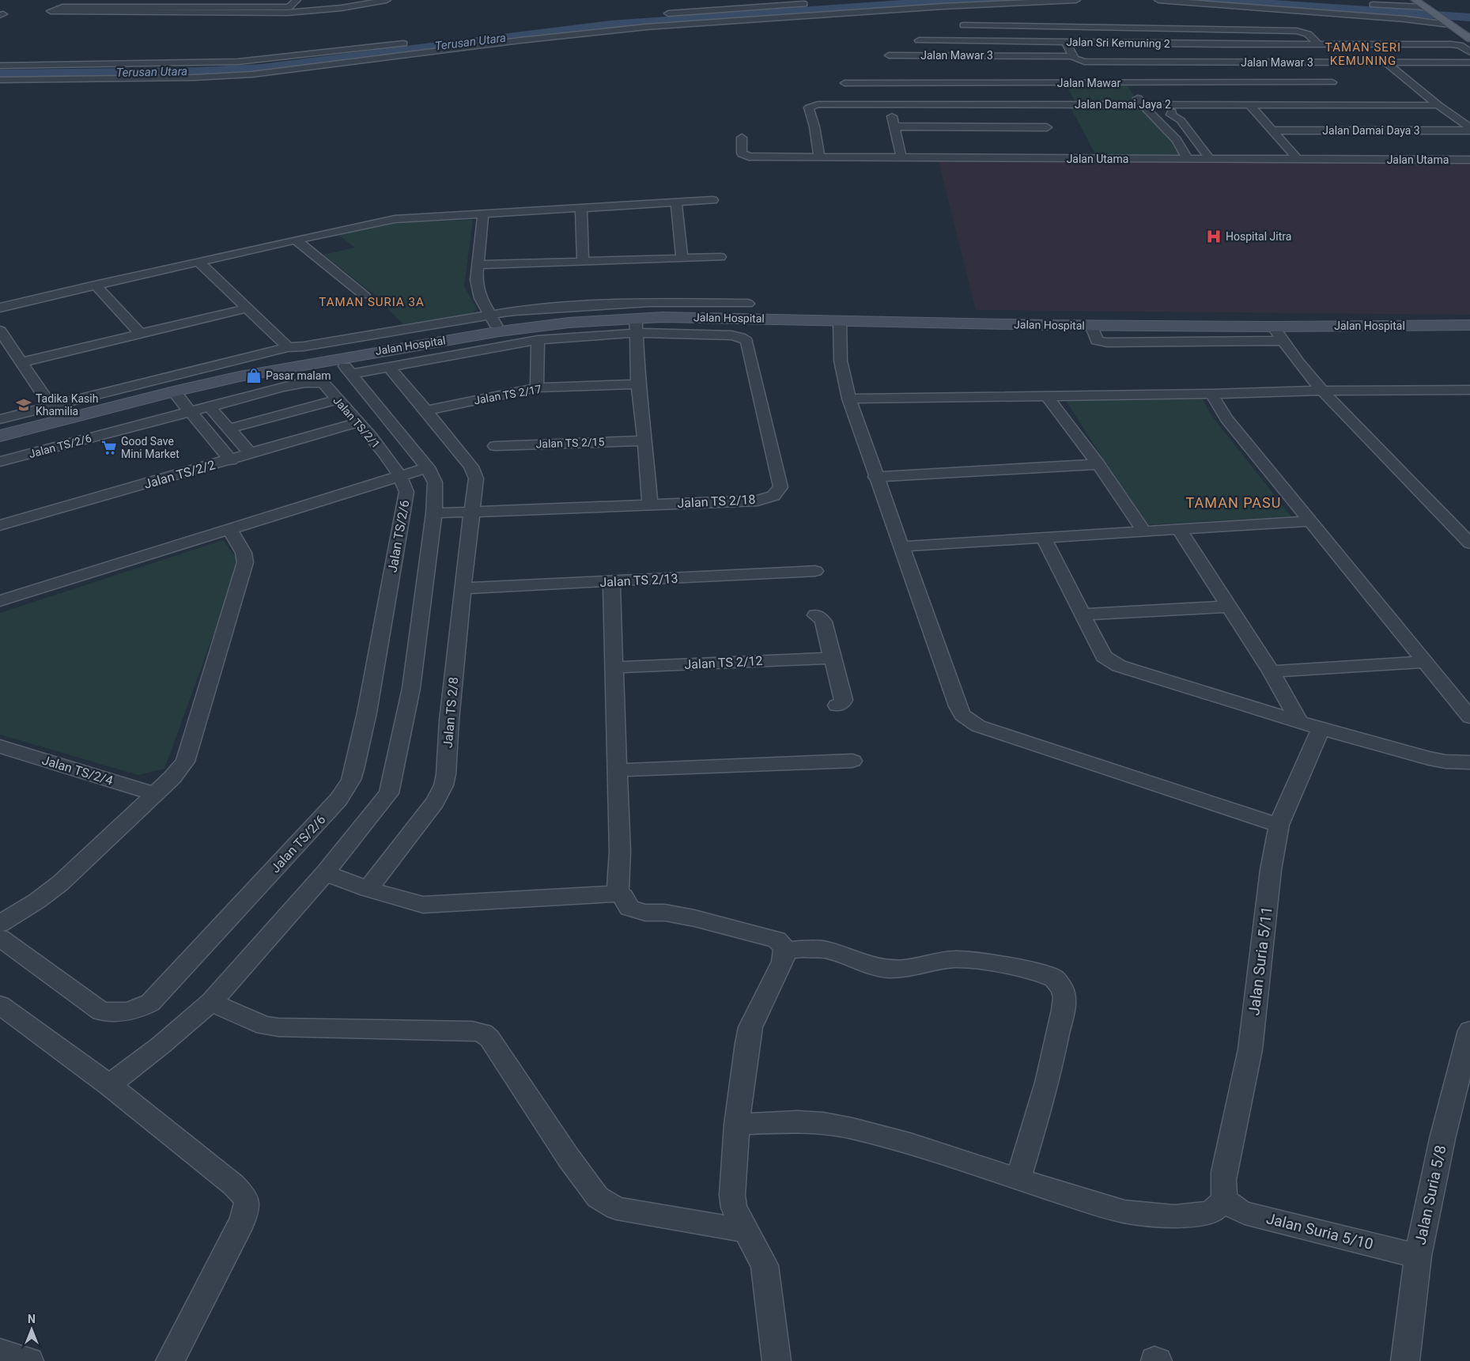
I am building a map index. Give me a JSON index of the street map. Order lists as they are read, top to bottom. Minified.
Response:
{"streets":{"street":["Jalan Sri Kemuning 2","Jalan Mawar 3","Jalan Mawar","Jalan Damai Jaya 2","Jalan Damai Daya 3","Jalan Utama","Jalan Hospital","Jalan TS 2/17","Jalan TS/2/1","Jalan TS 2/15","Jalan TS/2/6","Jalan TS/2/2","Jalan TS 2/18","Jalan TS 2/13","Jalan TS 2/12","Jalan TS 2/8","Jalan TS/2/4","Jalan Suria 5/11","Jalan Suria 5/8","Jalan Suria 5/10"]},"crossings":[["Jalan Mawar 3","Jalan Mawar"],["Jalan Damai Jaya 2","Jalan Utama"],["Jalan Hospital","Jalan TS 2/18"],["Jalan TS 2/17","Jalan TS 2/8"],["Jalan TS/2/1","Jalan TS/2/6"],["Jalan TS/2/1","Jalan TS/2/2"],["Jalan TS 2/18","Jalan TS 2/8"],["Jalan TS 2/13","Jalan TS 2/8"],["Jalan Suria 5/11","Jalan Suria 5/10"],["Jalan Suria 5/8","Jalan Suria 5/10"]],"districts":["TAMAN SERI KEMUNING","TAMAN SURIA 3A","TAMAN PASU"],"water":["Terusan Utara"],"places":{"hospital":["Hospital Jitra"],"shop":["Pasar malam"],"school or university":["Tadika Kasih Khamilia"],"supermarket":["Good Save Mini Market"]},"north":"top"}
